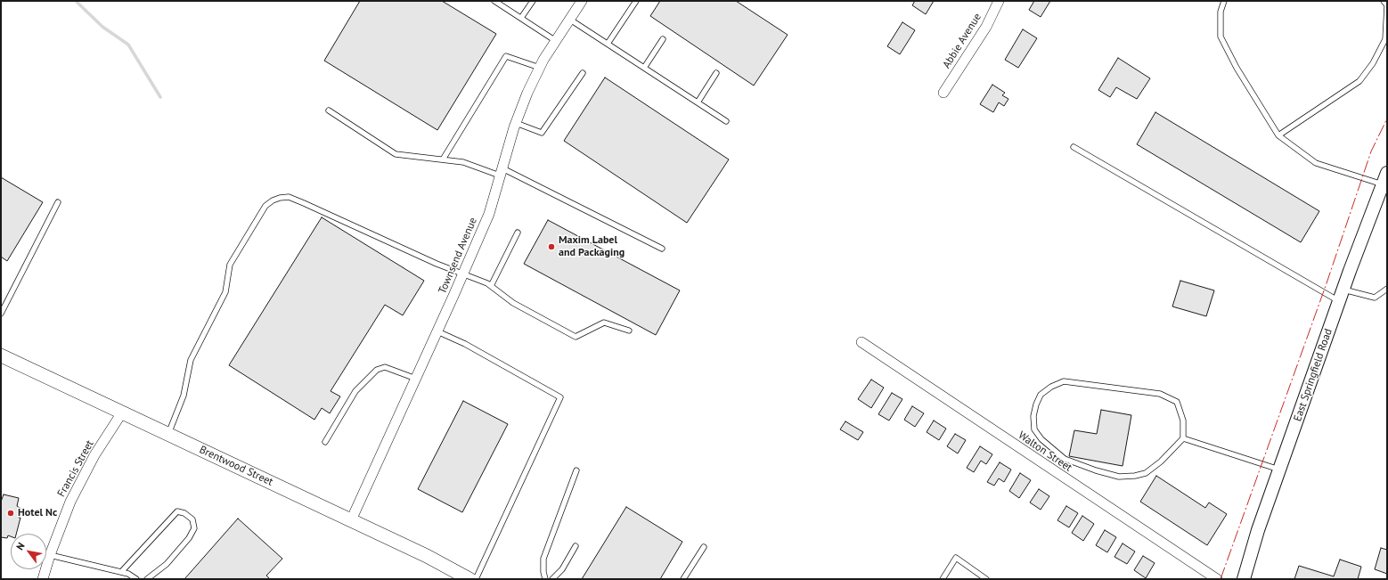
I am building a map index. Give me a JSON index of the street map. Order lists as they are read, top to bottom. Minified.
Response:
{"streets":{"main road":["Brentwood Street"],"street":["Abbie Avenue","Townsend Avenue","East Springfield Road","Walton Street","Francis Street"]},"crossings":[["Townsend Avenue","Brentwood Street"],["Brentwood Street","Francis Street"]],"places":["Maxim Label and Packaging","Hotel Nc"],"north":"top left"}
